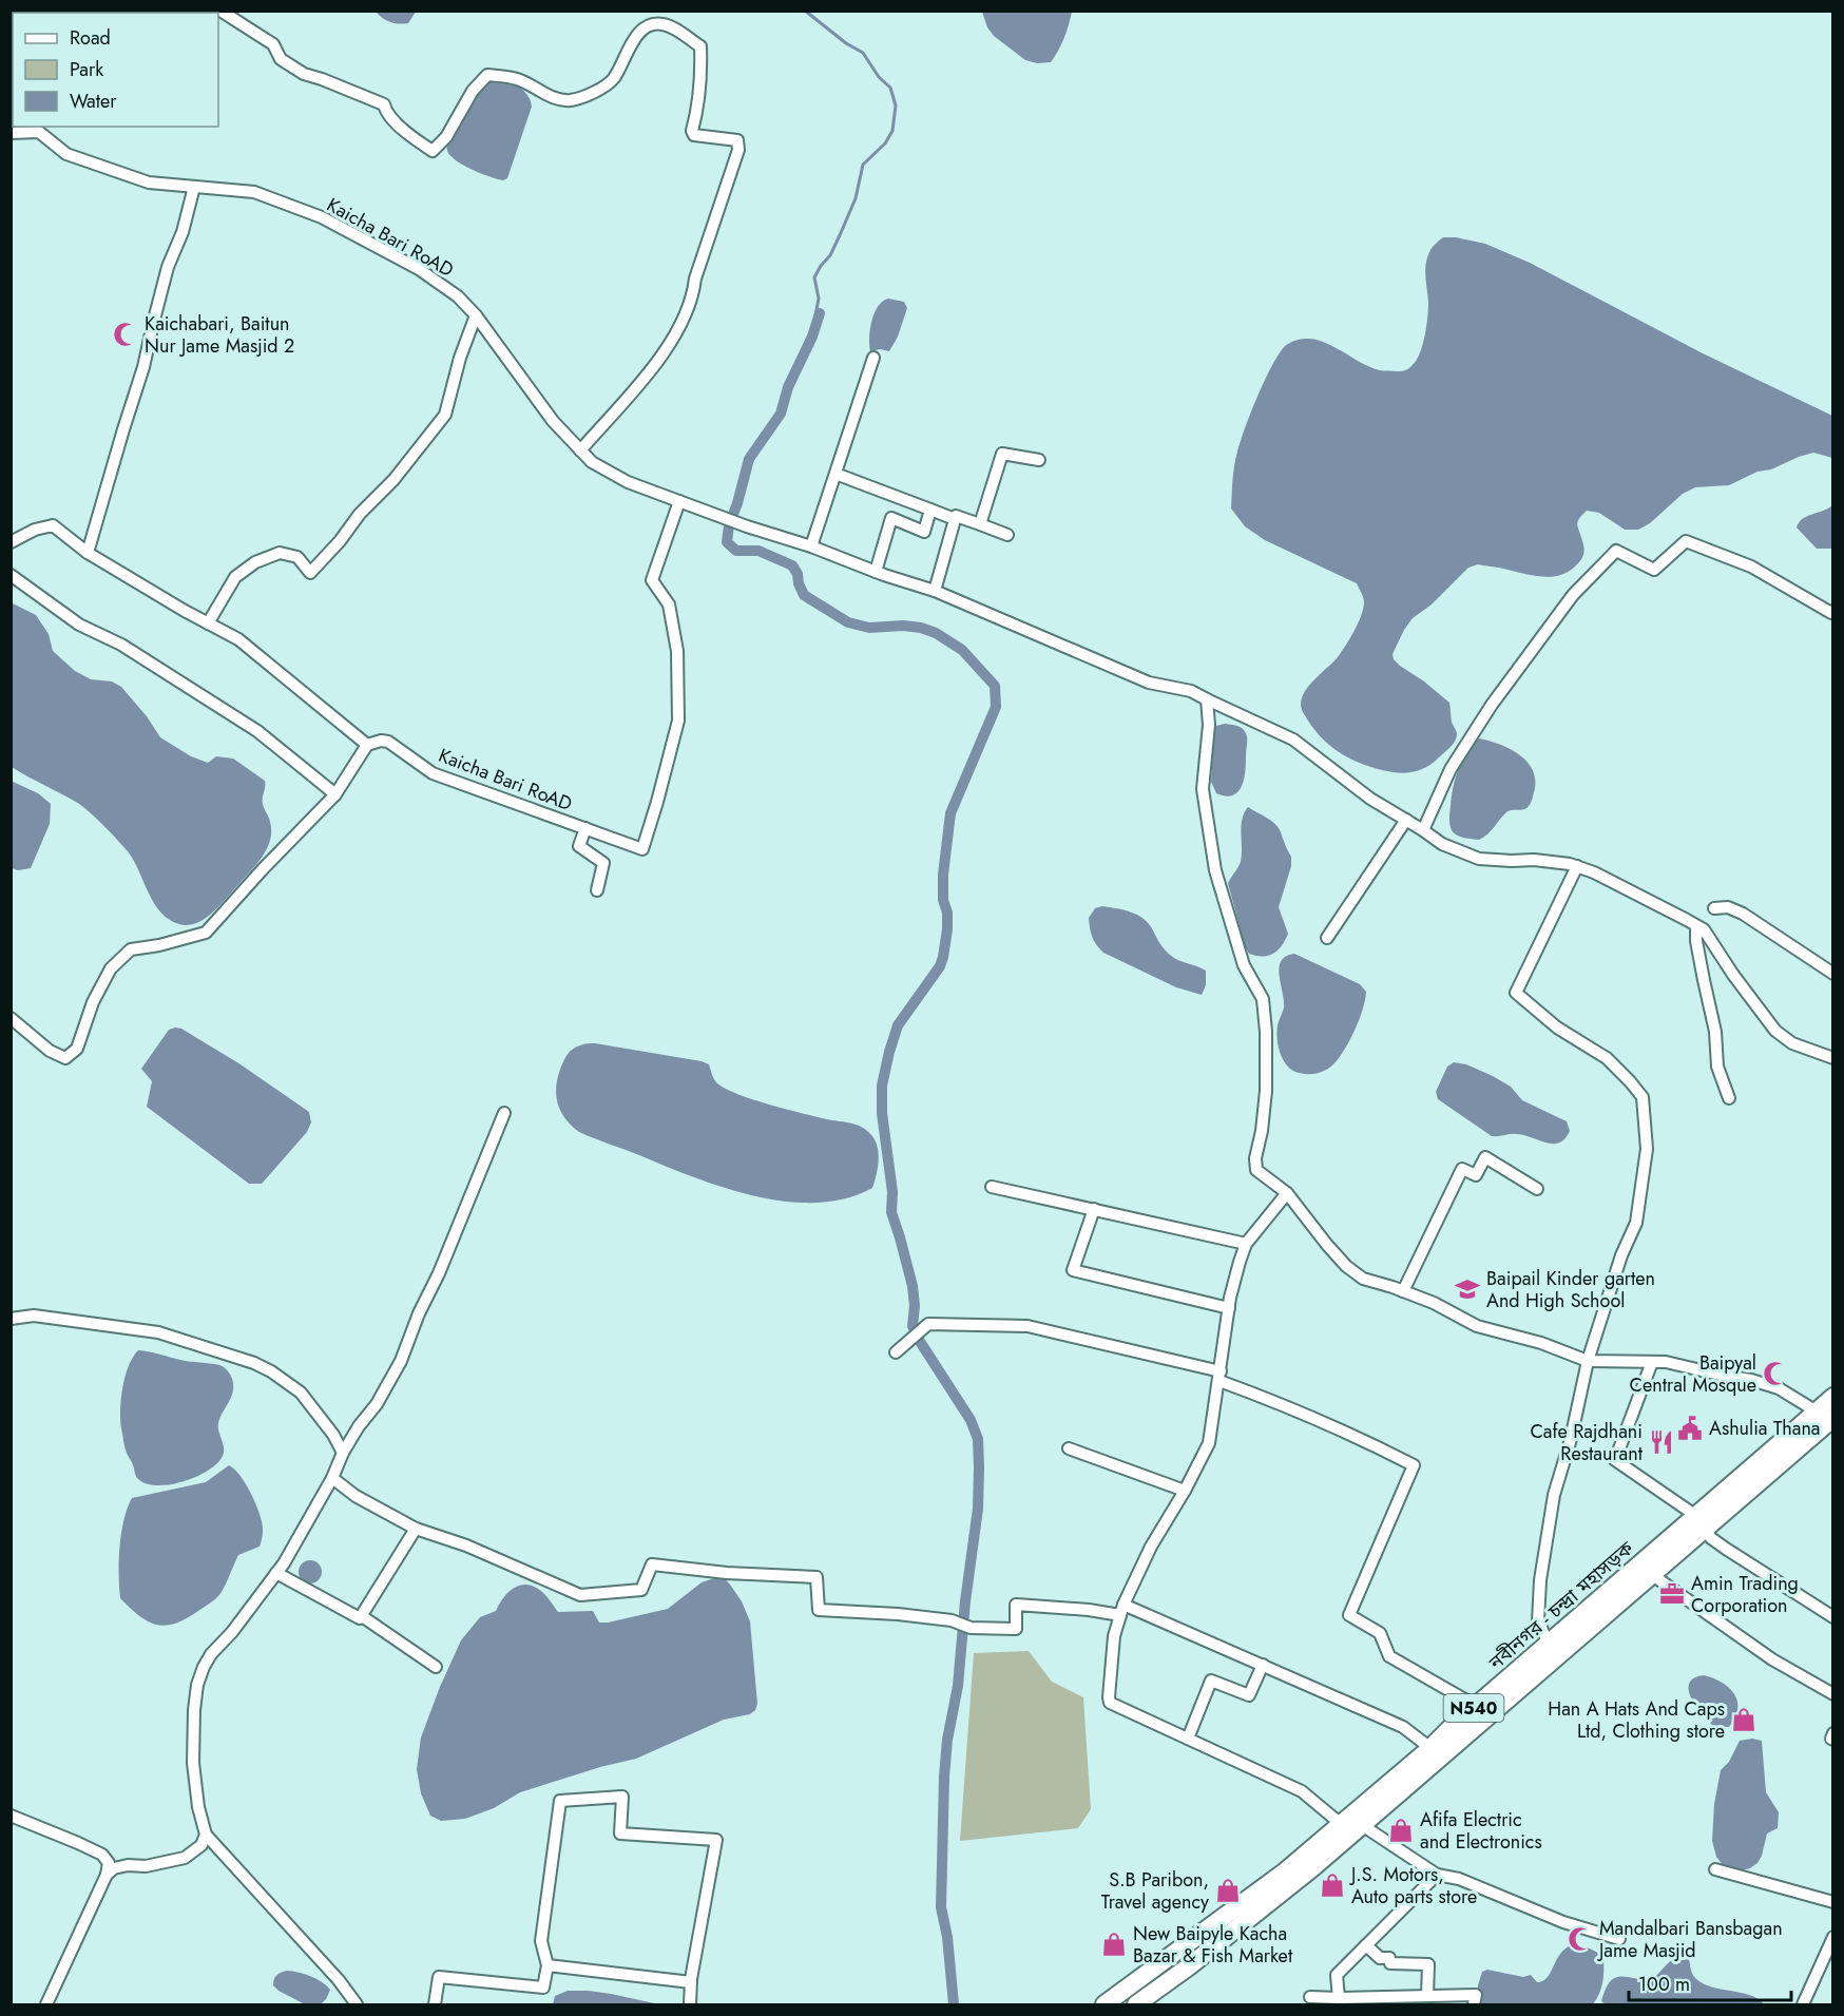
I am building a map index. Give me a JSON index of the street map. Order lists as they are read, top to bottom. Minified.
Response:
{"streets":{"highway":["নবীনগর - চন্দ্রা মহাসড়ক","N540"],"street":["Kaicha Bari RoAD"]},"places":{"mosque":["Kaichabari, Baitun Nur Jame Masjid 2","Baipyal Central Mosque","Mandalbari Bansbagan Jame Masjid"],"school or university":["Baipail Kinder garten And High School"],"public building":["Ashulia Thana"],"restaurant":["Cafe Rajdhani Restaurant"],"office":["Amin Trading Corporation"],"shop":["Han A Hats And Caps Ltd, Clothing store","Afifa Electric and Electronics","J.S. Motors, Auto parts store","S.B Paribon, Travel agency","New Baipyle Kacha Bazar & Fish Market"]},"legend":["Road","Park","Water"],"scale_bar":"100 m"}
